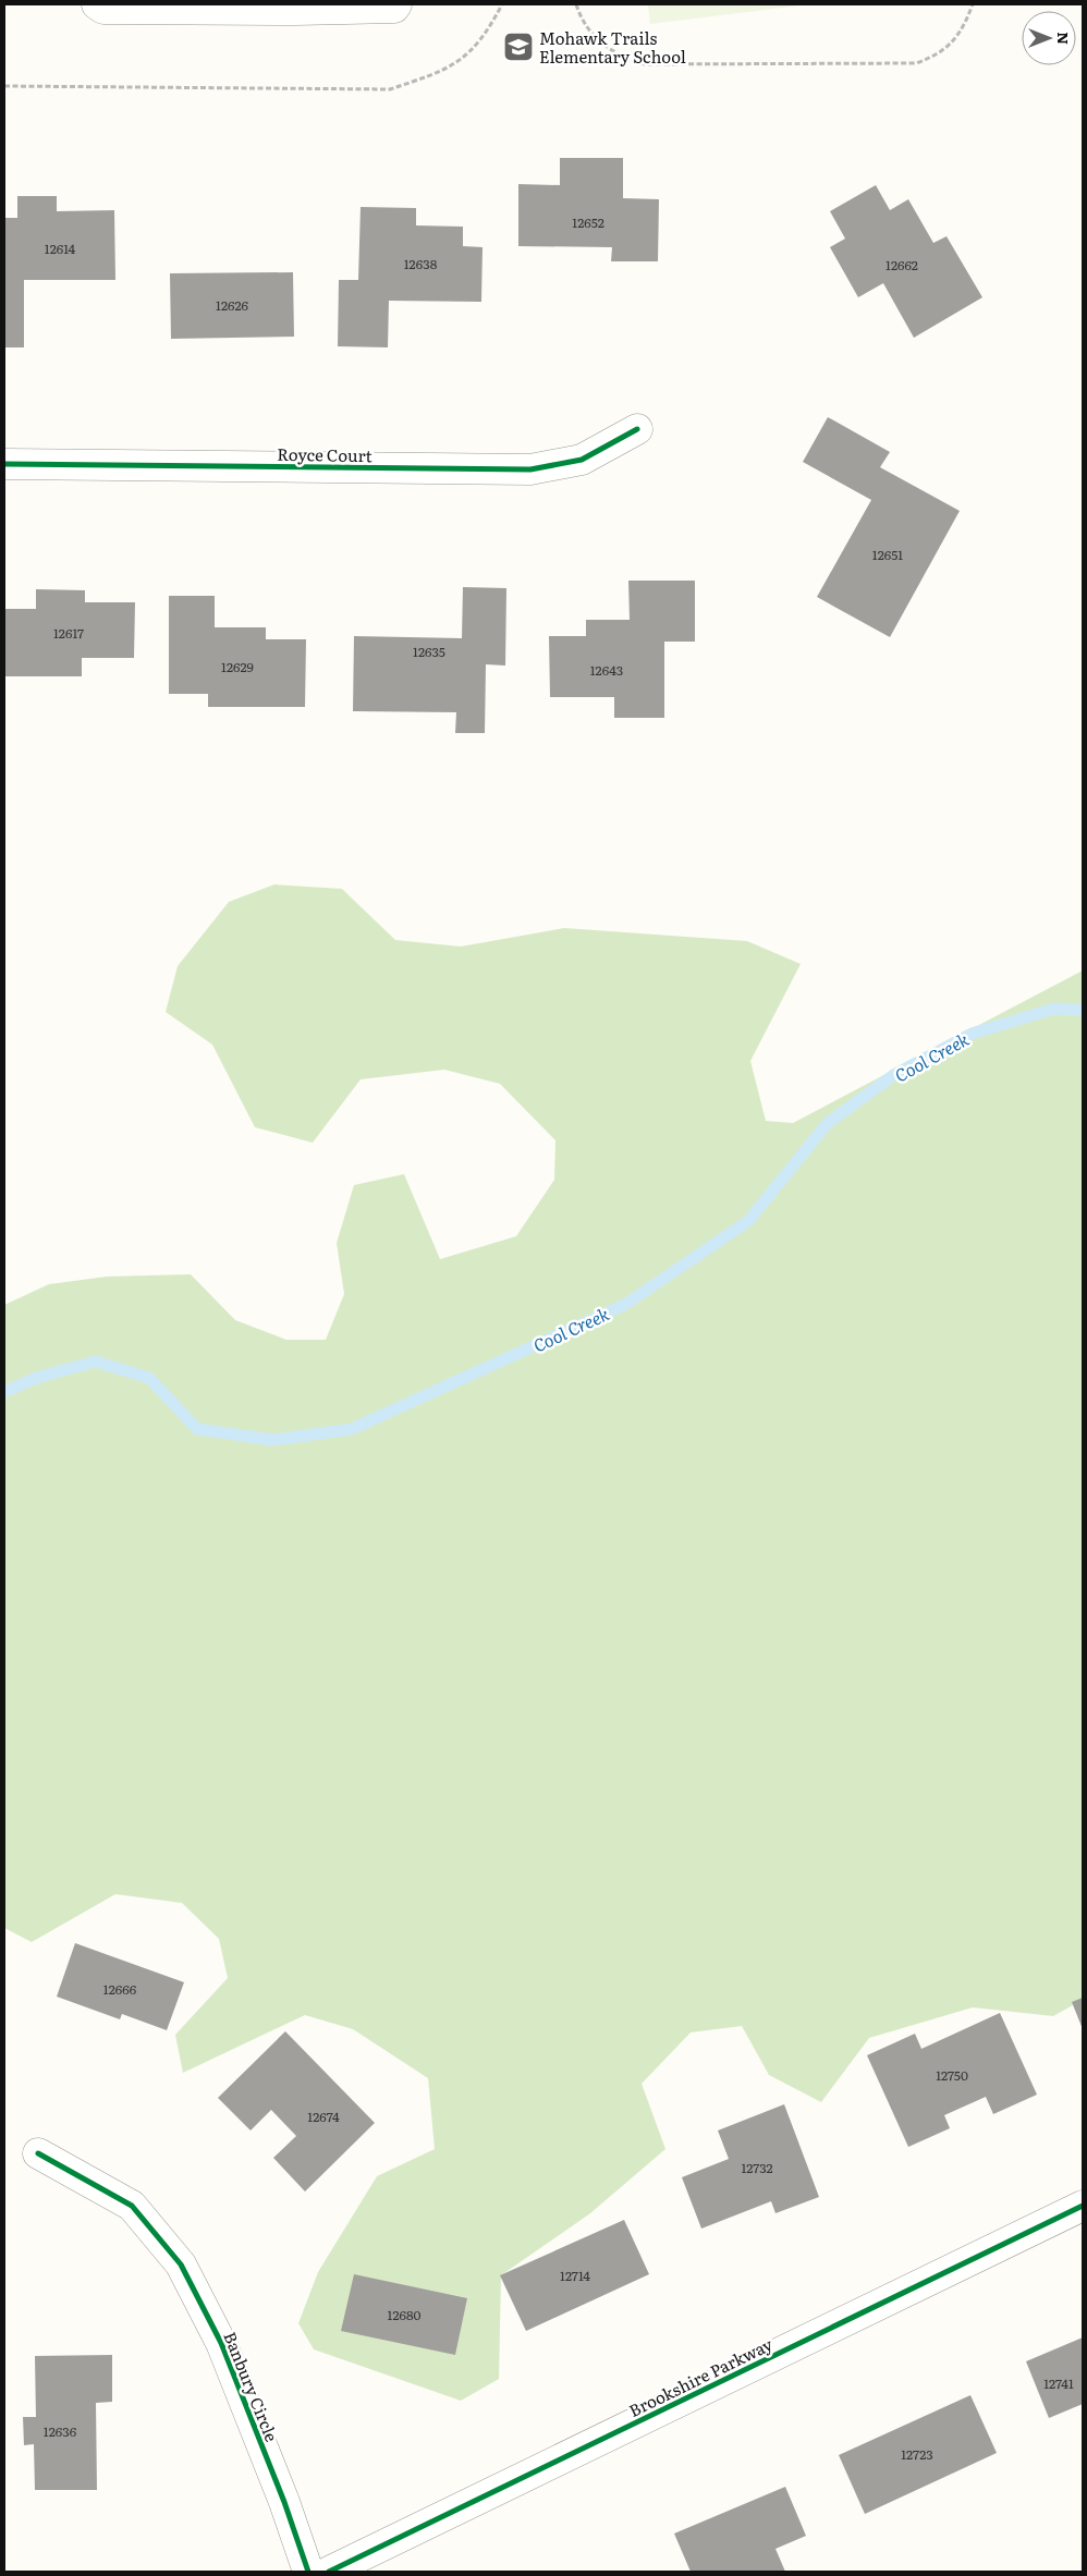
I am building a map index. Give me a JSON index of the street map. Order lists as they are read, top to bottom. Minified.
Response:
{"streets":{"street":["Royce Court","Brookshire Parkway","Banbury Circle"]},"water":["Cool Creek"],"places":{"school or university":["Mohawk Trails Elementary School"]},"house_numbers":["12652","12614","12638","12662","12626","12651","12617","12635","12629","12643","12666","12750","12674","12732","12714","12680","12741","12636","12723"],"north":"right"}
